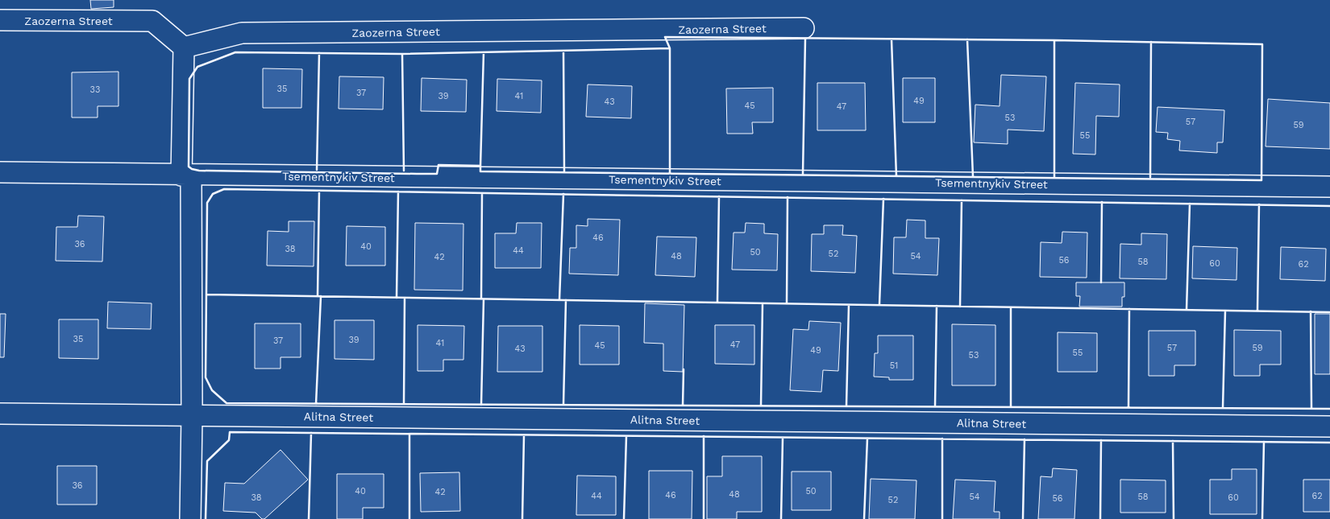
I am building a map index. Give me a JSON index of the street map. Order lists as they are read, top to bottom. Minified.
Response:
{"streets":{"street":["Zaozerna Street","Tsementnykiv Street","Alitna Street"]},"house_numbers":["35","33","37","39","41","49","43","45","47","53","57","59","55","46","36","40","38","44","50","52","48","54","42","56","58","60","62","35","39","37","41","47","45","57","59","43","49","55","53","51","36","40","50","42","48","46","44","62","54","58","38","60","56","52"]}
